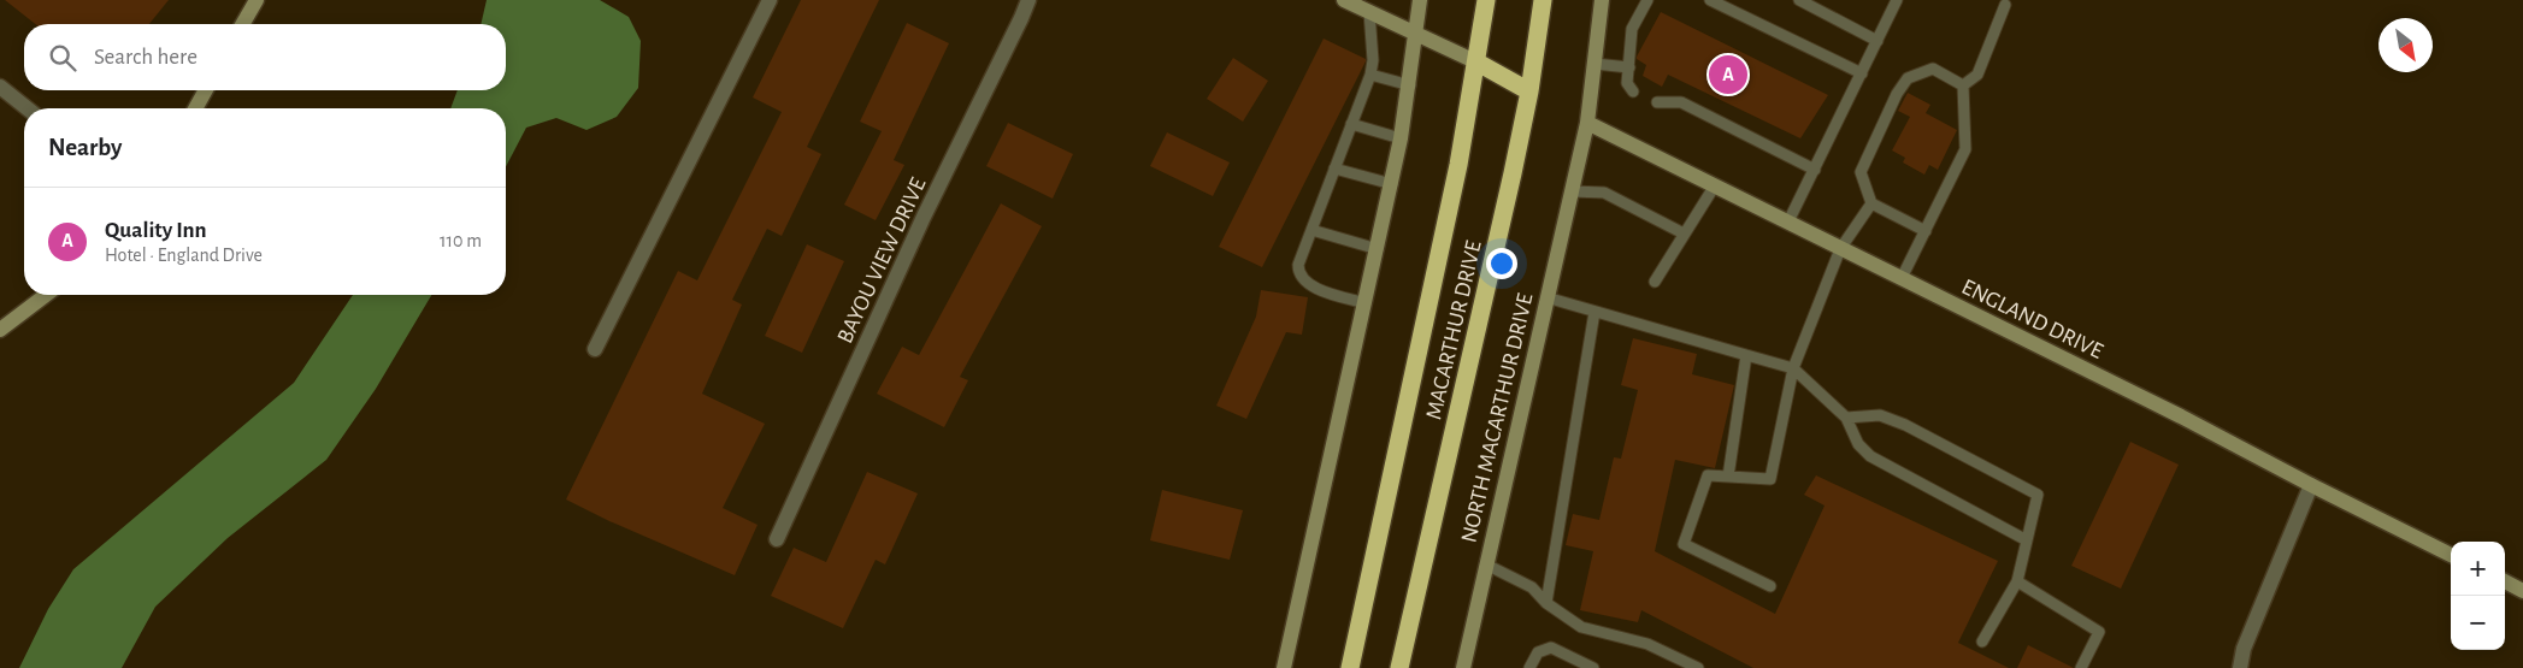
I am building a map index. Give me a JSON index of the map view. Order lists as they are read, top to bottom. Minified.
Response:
{"streets":{"highway":["MACARTHUR DRIVE"],"street":["BAYOU VIEW DRIVE","ENGLAND DRIVE","NORTH MACARTHUR DRIVE"]},"crossings":[["ENGLAND DRIVE","NORTH MACARTHUR DRIVE"]],"north":"bottom right","page":{"search":"Search here","pins":"A","heading":"Nearby","list":[{"mark":"A","name":"Quality Inn","note":"Hotel · England Drive","value":"110 m"}],"map_buttons":["+","−"]}}
